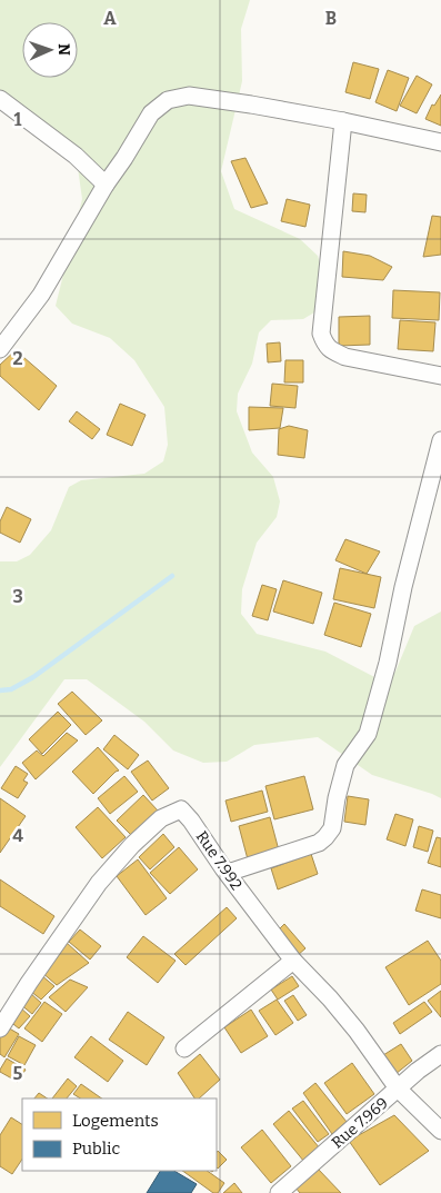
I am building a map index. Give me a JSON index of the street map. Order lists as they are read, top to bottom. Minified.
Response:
{"streets":{"street":["Rue 7.992","Rue 7.969"]},"crossings":[["Rue 7.992","Rue 7.969"]],"legend":["Logements","Public"],"north":"right","grid":{"columns":["A","B"],"rows":["1","2","3","4","5"]}}
